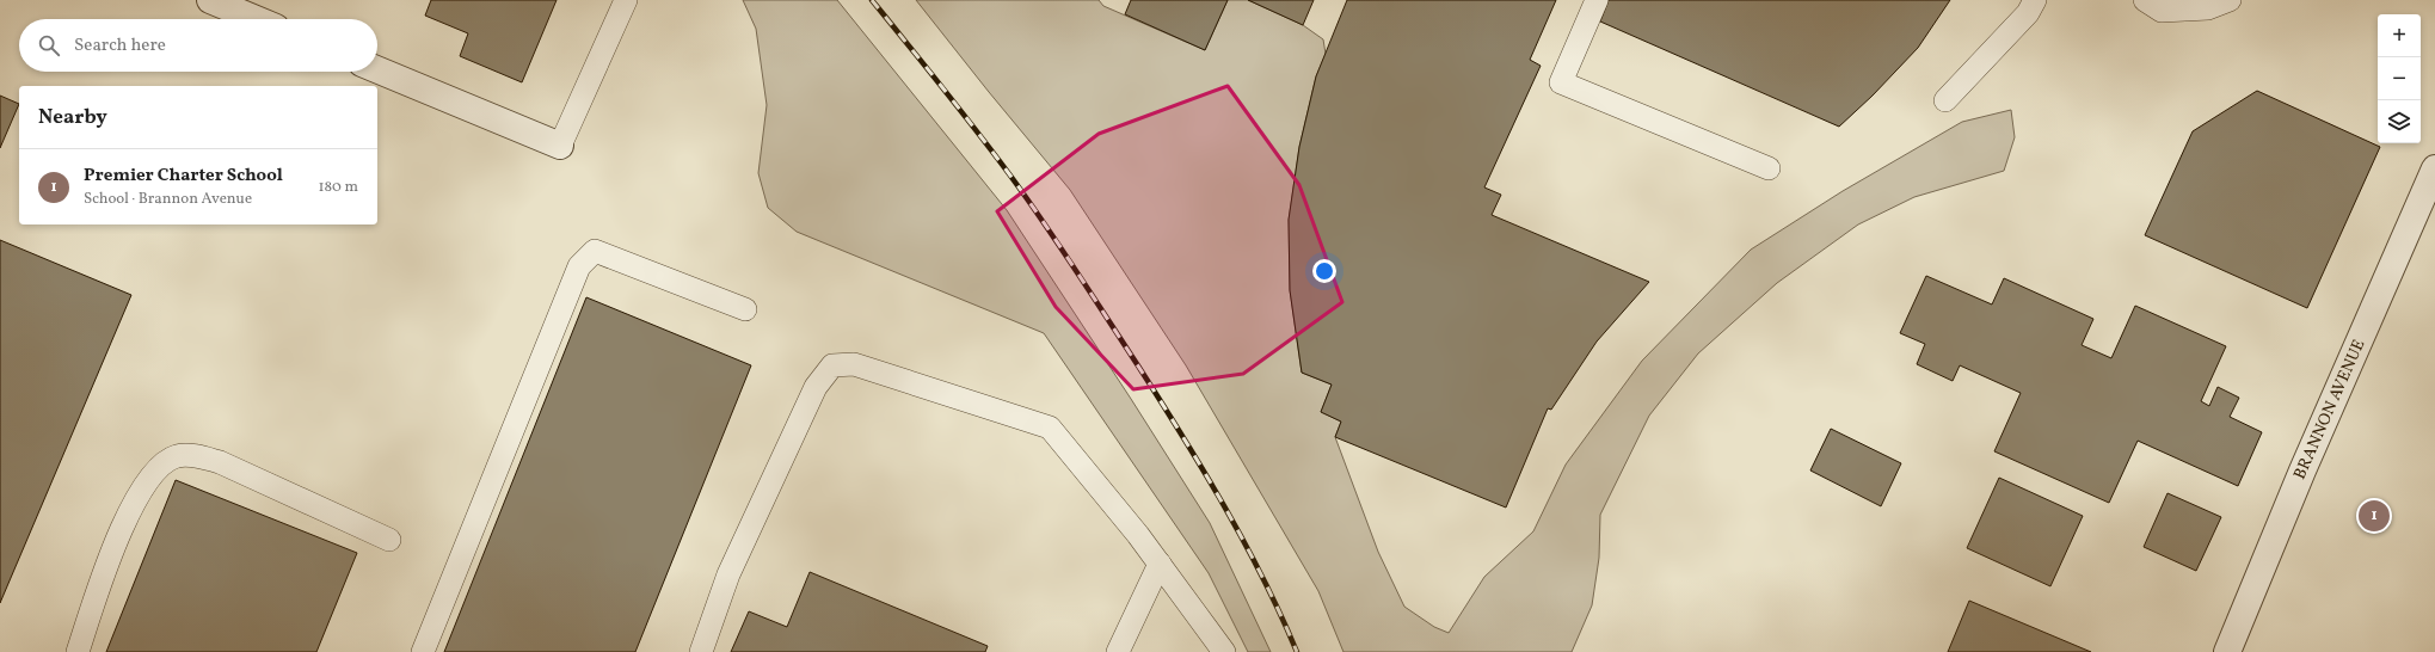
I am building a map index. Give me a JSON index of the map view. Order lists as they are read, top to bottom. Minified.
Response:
{"streets":{"street":["BRANNON AVENUE"]},"page":{"map_buttons":["+","−"],"search":"Search here","heading":"Nearby","list":[{"mark":"1","name":"Premier Charter School","note":"School · Brannon Avenue","value":"180 m"}],"pins":"1"}}
